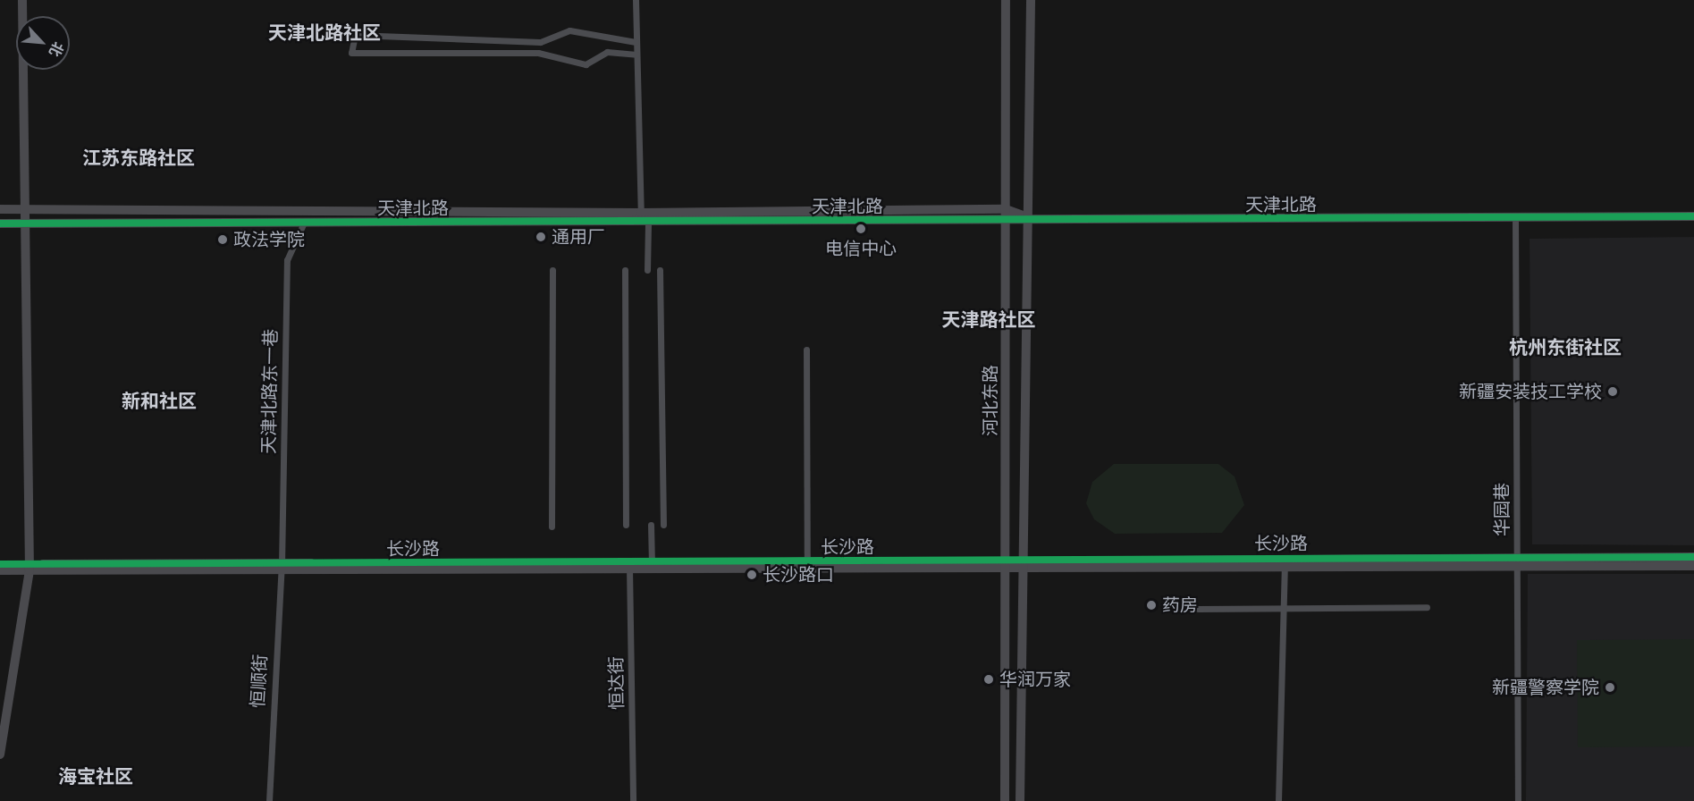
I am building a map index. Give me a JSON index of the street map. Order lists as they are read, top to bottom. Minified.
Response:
{"streets":{"street":["天津北路","天津北路东一巷","河北东路","华园巷","长沙路","恒顺街","恒达街"]},"crossings":[["天津北路","天津北路东一巷"],["天津北路","河北东路"],["天津北路","华园巷"],["天津北路东一巷","长沙路"],["天津北路东一巷","恒顺街"],["河北东路","长沙路"],["华园巷","长沙路"],["长沙路","恒顺街"],["长沙路","恒达街"]],"districts":["天津北路社区","江苏东路社区","天津路社区","杭州东街社区","新和社区","海宝社区"],"places":["电信中心","通用厂","政法学院","新疆安装技工学校","长沙路口","药房","华润万家","新疆警察学院"],"north":"bottom right"}
